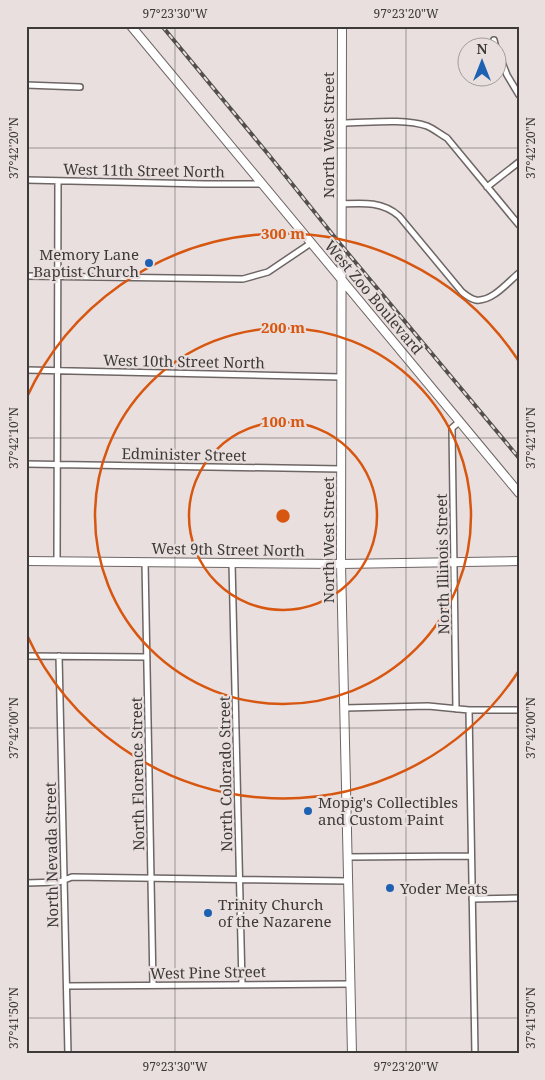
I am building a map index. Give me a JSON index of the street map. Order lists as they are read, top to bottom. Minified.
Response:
{"streets":{"main road":["North West Street","West Zoo Boulevard","West 9th Street North"],"street":["West 11th Street North","West 10th Street North","Edminister Street","North Illinois Street","North Florence Street","North Colorado Street","North Nevada Street","West Pine Street"]},"crossings":[["North West Street","West Zoo Boulevard"],["North West Street","West 10th Street North"],["North West Street","Edminister Street"],["North West Street","West 9th Street North"],["North West Street","West Pine Street"],["West 11th Street North","West Zoo Boulevard"],["West Zoo Boulevard","North Illinois Street"],["West 9th Street North","North Illinois Street"],["West 9th Street North","North Florence Street"],["West 9th Street North","North Colorado Street"],["North Florence Street","West Pine Street"],["North Colorado Street","West Pine Street"],["North Nevada Street","West Pine Street"]],"places":["Memory Lane Baptist Church","Mopig's Collectibles and Custom Paint","Yoder Meats","Trinity Church of the Nazarene"],"north":"top","coordinates":["97°23'30\"W","97°23'20\"W","37°42'20\"N","37°42'10\"N","37°42'00\"N","37°41'50\"N"],"rings":["300 m","200 m","100 m"]}
